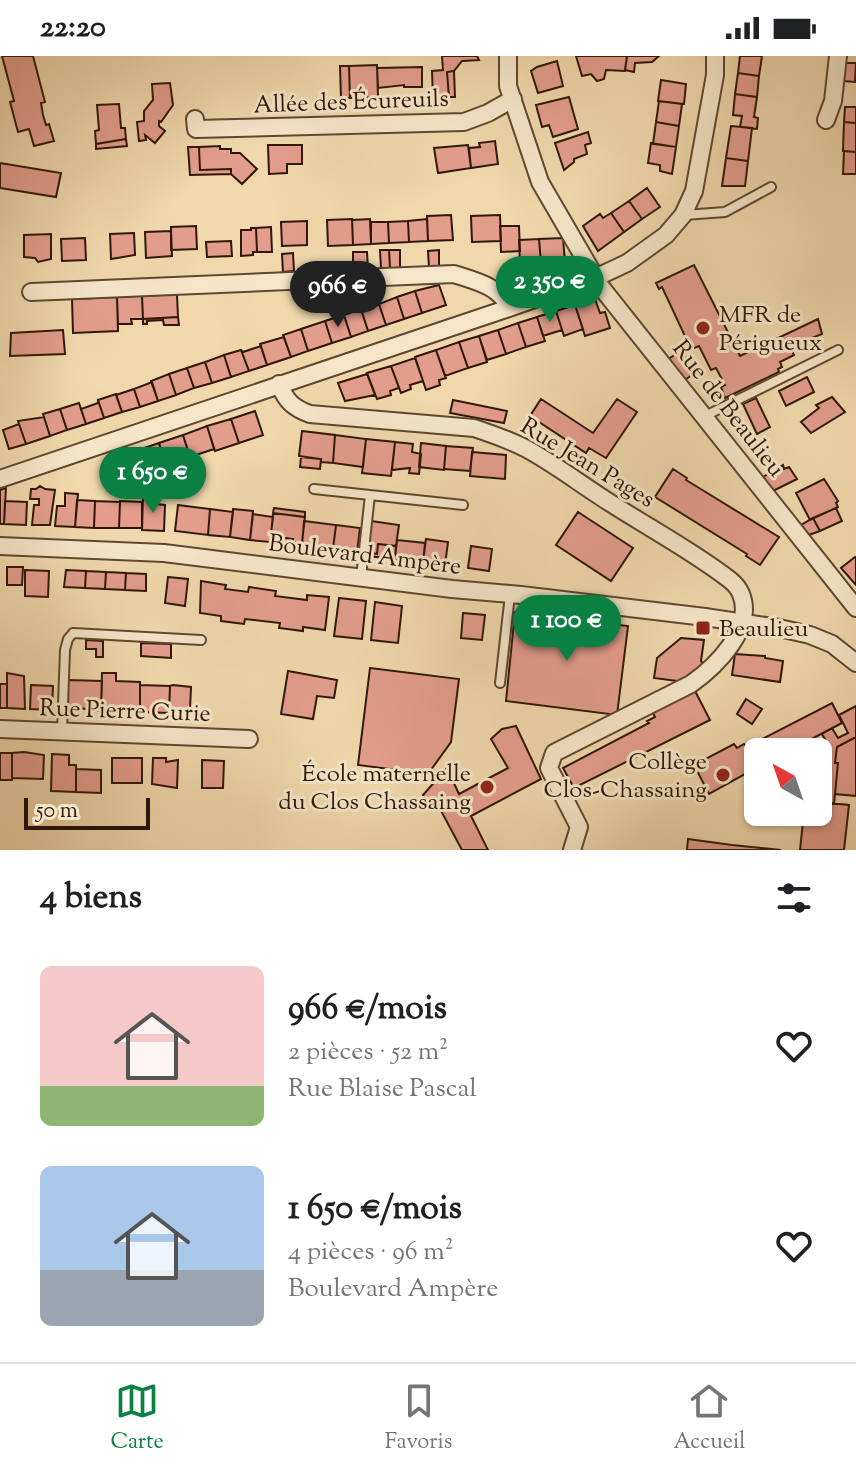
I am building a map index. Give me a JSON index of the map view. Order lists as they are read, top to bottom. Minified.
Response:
{"streets":{"street":["Allée des Écureuils","Rue de Beaulieu","Rue Jean Pages","Boulevard Ampère","Rue Pierre Curie"]},"crossings":[["Allée des Écureuils","Rue de Beaulieu"],["Rue Jean Pages","Boulevard Ampère"]],"places":{"other":["MFR de Périgueux","Collège Clos-Chassaing","École maternelle du Clos Chassaing"],"transit":["Beaulieu"]},"scale_bar":"50 m","north":"top left","page":{"status":"22:20","price":["2 350 €","966 €","1 650 €","1 100 €"],"scale":"50 m","heading":"4 biens","list":[{"name":"966 €/mois","note":"2 pièces · 52 m² · Rue Blaise Pascal"},{"name":"1 650 €/mois","note":"4 pièces · 96 m² · Boulevard Ampère"}],"tabs":["Carte","Favoris","Accueil"]}}
